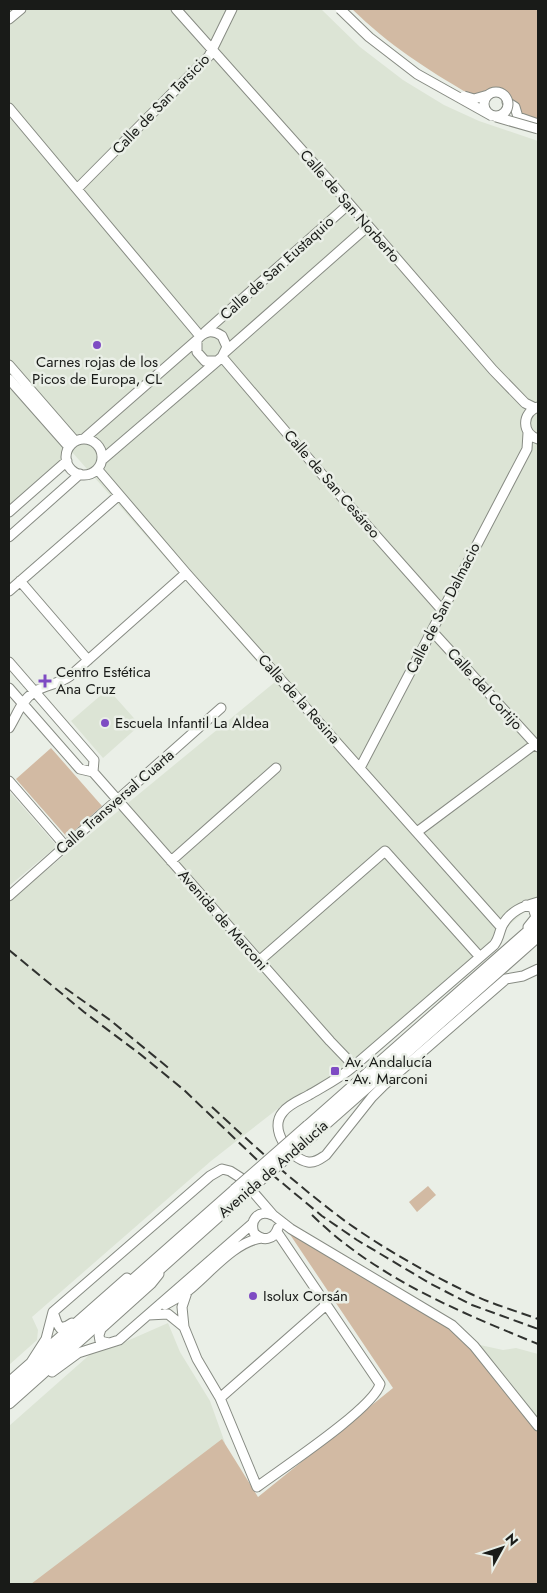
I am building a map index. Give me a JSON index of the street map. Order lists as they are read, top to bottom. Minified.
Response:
{"streets":{"main road":["Avenida de Andalucía"],"street":["Calle de San Tarsicio","Calle de San Norberto","Calle de San Eustaquio","Calle de San Cesáreo","Calle de San Dalmacio","Calle del Cortijo","Calle de la Resina","Calle Transversal Cuarta","Avenida de Marconi"]},"crossings":[["Calle de San Tarsicio","Calle de San Norberto"],["Calle de San Norberto","Calle de San Eustaquio"],["Calle de San Eustaquio","Calle de San Cesáreo"],["Calle de San Eustaquio","Calle de la Resina"],["Calle de San Cesáreo","Calle de San Dalmacio"],["Calle de San Dalmacio","Calle del Cortijo"],["Calle de San Dalmacio","Calle de la Resina"],["Calle Transversal Cuarta","Avenida de Marconi"]],"places":{"other":["Carnes rojas de los Picos de Europa, CL","Escuela Infantil La Aldea","Isolux Corsán"],"health":["Centro Estética Ana Cruz"],"transit":["Av. Andalucía - Av. Marconi"]},"north":"top right"}
